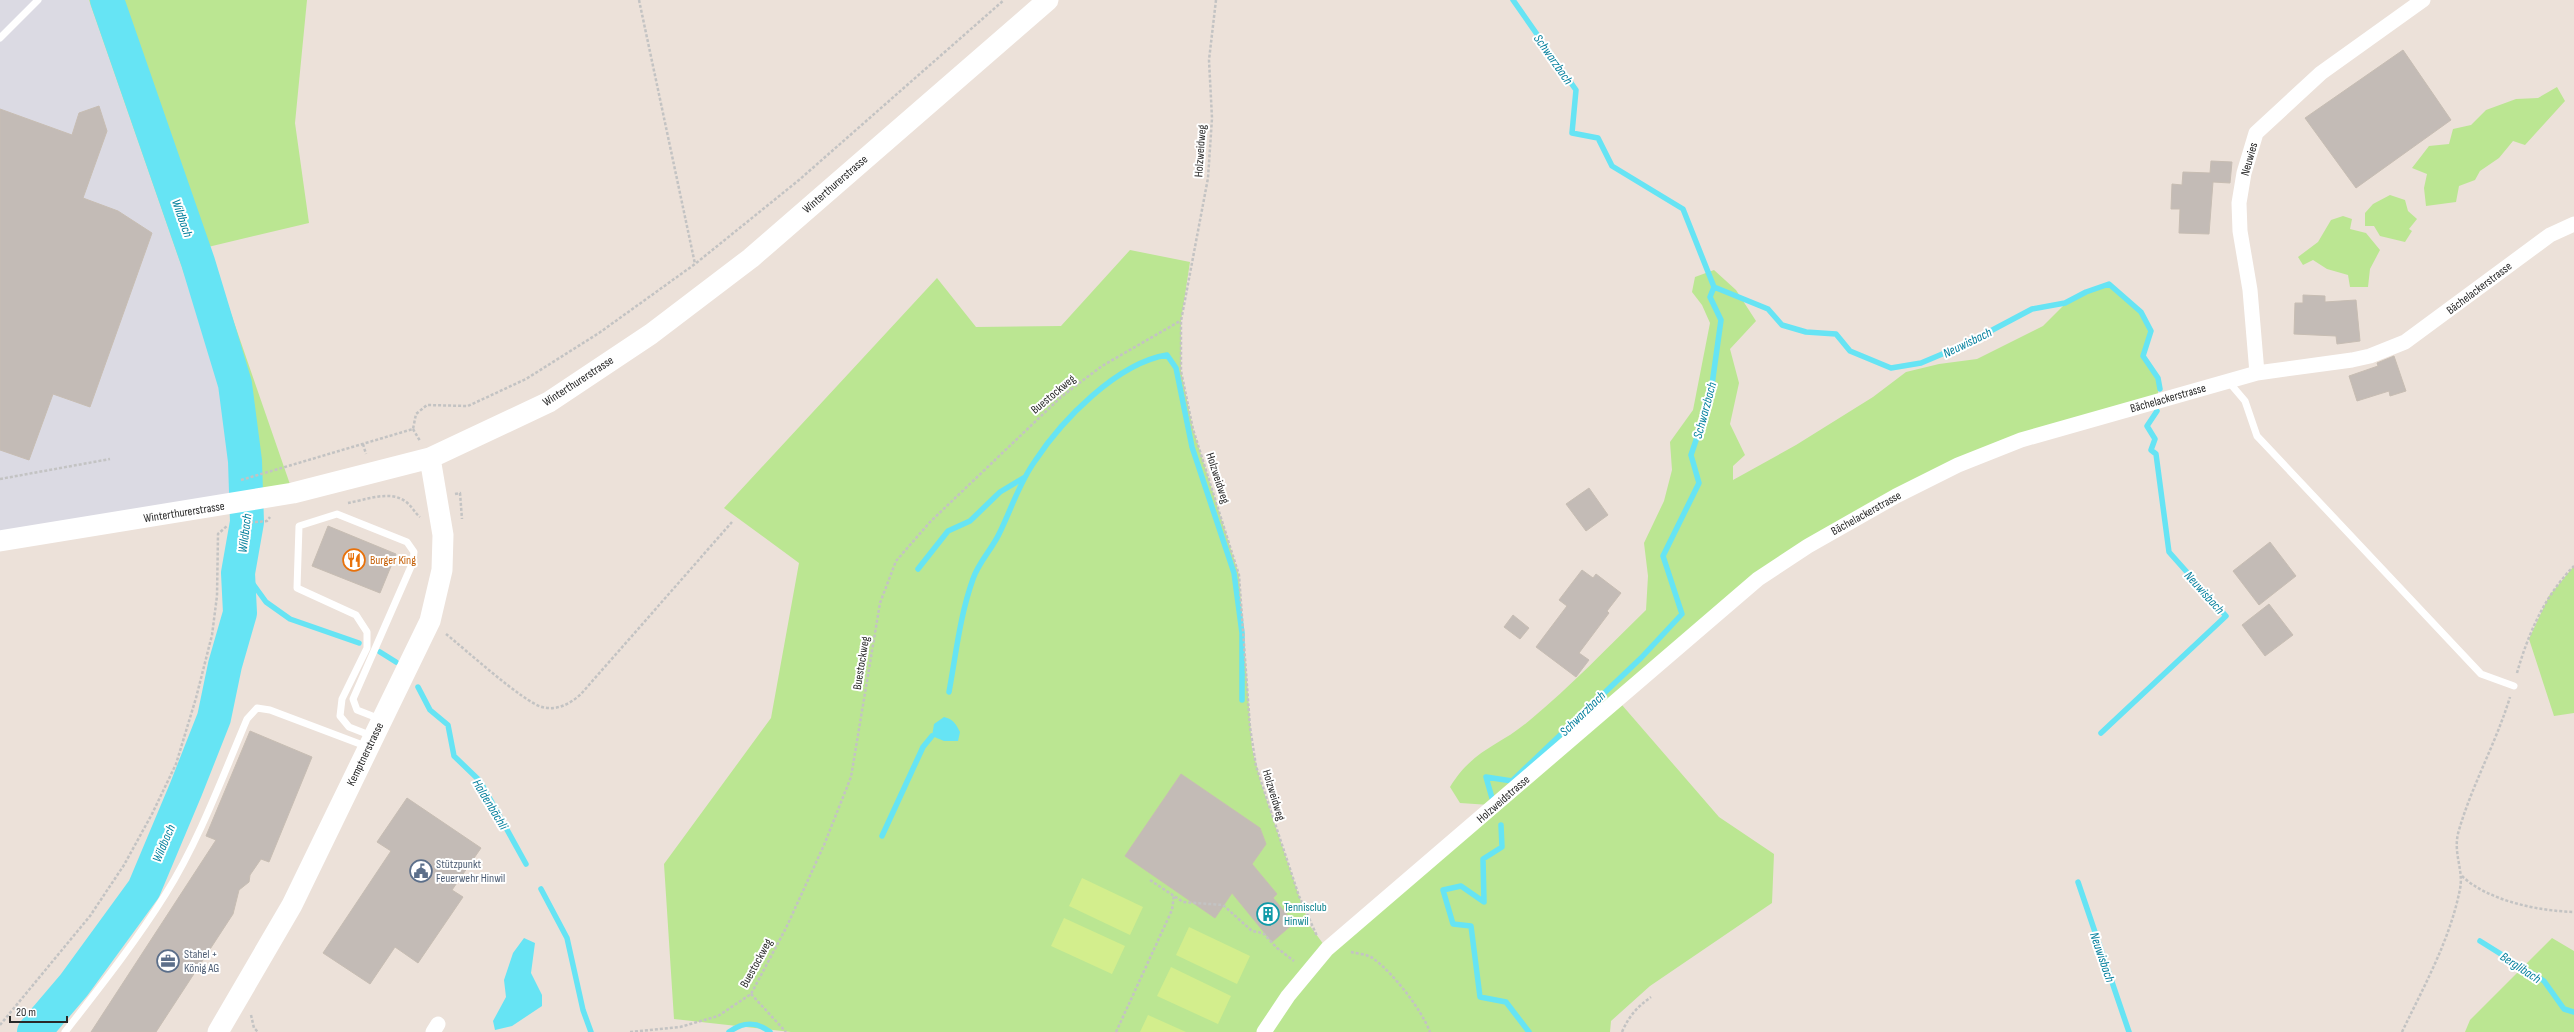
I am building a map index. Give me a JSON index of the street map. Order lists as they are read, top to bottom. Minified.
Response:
{"streets":{"main road":["Winterthurerstrasse","Kemptnerstrasse"],"street":["Neuwies","Bächelackerstrasse","Holzweidstrasse"],"path":["Holzweidweg","Buestockweg"]},"crossings":[["Holzweidweg","Buestockweg"],["Holzweidweg","Holzweidstrasse"],["Neuwies","Bächelackerstrasse"],["Winterthurerstrasse","Kemptnerstrasse"],["Bächelackerstrasse","Holzweidstrasse"]],"water":["Schwarzbach","Wildbach","Neuwisbach","Haldenbächli","Berglibach"],"places":{"restaurant":["Burger King"],"public building":["Stützpunkt Feuerwehr Hinwil"],"building":["Tennisclub Hinwil"],"office":["Stahel + König AG"]},"scale_bar":"20 m"}
